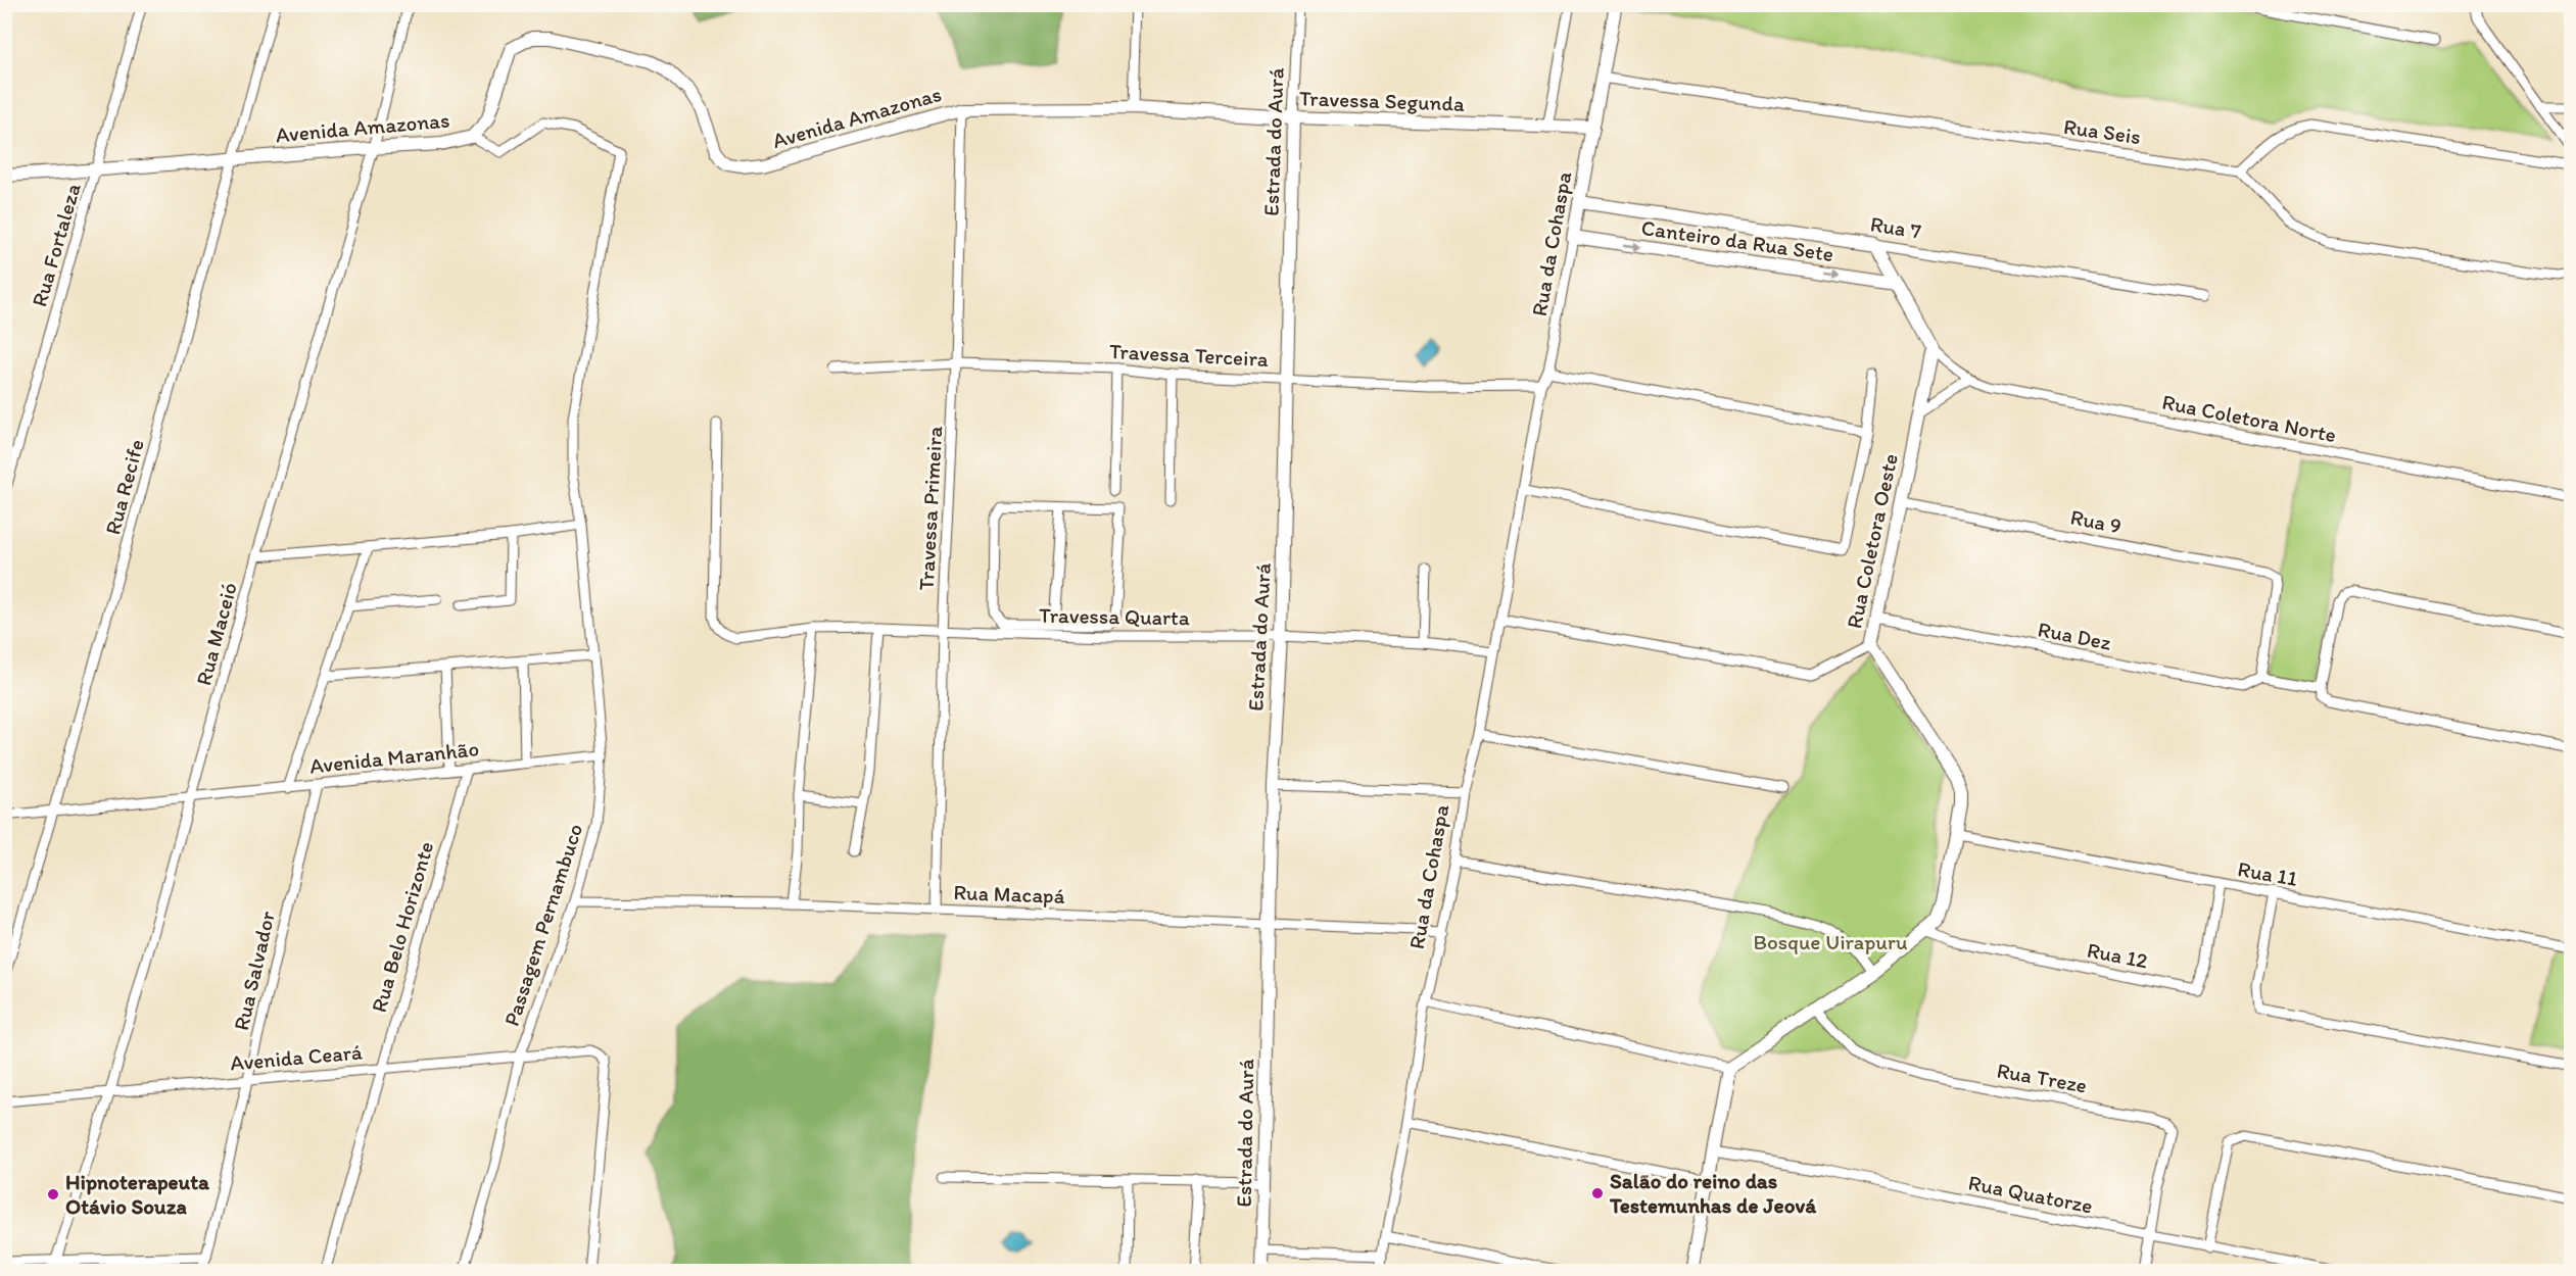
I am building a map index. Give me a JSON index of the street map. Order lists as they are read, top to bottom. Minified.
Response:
{"streets":{"street":["Travessa Segunda","Avenida Amazonas","Rua Seis","Estrada do Aurá","Rua 7","Canteiro da Rua Sete","Rua da Cohaspa","Rua Fortaleza","Travessa Terceira","Rua Coletora Norte","Rua Recife","Travessa Primeira","Rua 9","Rua Coletora Oeste","Travessa Quarta","Rua Maceió","Rua Dez","Avenida Maranhão","Rua 11","Rua Macapá","Passagem Pernambuco","Rua Belo Horizonte","Rua 12","Rua Salvador","Avenida Ceará","Rua Treze","Rua Quatorze"]},"crossings":[["Travessa Segunda","Avenida Amazonas"],["Travessa Segunda","Estrada do Aurá"],["Travessa Segunda","Rua da Cohaspa"],["Travessa Segunda","Travessa Primeira"],["Avenida Amazonas","Rua Fortaleza"],["Avenida Amazonas","Rua Recife"],["Avenida Amazonas","Travessa Primeira"],["Avenida Amazonas","Rua Maceió"],["Avenida Amazonas","Passagem Pernambuco"],["Rua Seis","Rua da Cohaspa"],["Estrada do Aurá","Travessa Terceira"],["Estrada do Aurá","Travessa Quarta"],["Estrada do Aurá","Rua Macapá"],["Rua 7","Rua da Cohaspa"],["Canteiro da Rua Sete","Rua da Cohaspa"],["Rua da Cohaspa","Travessa Terceira"],["Rua da Cohaspa","Travessa Quarta"],["Rua da Cohaspa","Rua Macapá"],["Travessa Terceira","Travessa Primeira"],["Rua Coletora Norte","Rua Coletora Oeste"],["Rua Recife","Avenida Maranhão"],["Travessa Primeira","Travessa Quarta"],["Travessa Primeira","Rua Macapá"],["Rua 9","Rua Coletora Oeste"],["Rua 9","Rua Dez"],["Rua Coletora Oeste","Rua Dez"],["Rua Coletora Oeste","Rua 11"],["Rua Coletora Oeste","Rua 12"],["Rua Coletora Oeste","Rua Treze"],["Rua Maceió","Avenida Maranhão"],["Rua Maceió","Avenida Ceará"],["Avenida Maranhão","Passagem Pernambuco"],["Avenida Maranhão","Rua Belo Horizonte"],["Avenida Maranhão","Rua Salvador"],["Rua 11","Rua 12"],["Rua Macapá","Passagem Pernambuco"],["Passagem Pernambuco","Avenida Ceará"],["Rua Belo Horizonte","Avenida Ceará"],["Rua Salvador","Avenida Ceará"],["Rua Treze","Rua Quatorze"]],"one_way":["Canteiro da Rua Sete"],"parks":["Bosque Uirapuru"],"places":["Salão do reino das Testemunhas de Jeová","Hipnoterapeuta Otávio Souza"]}
